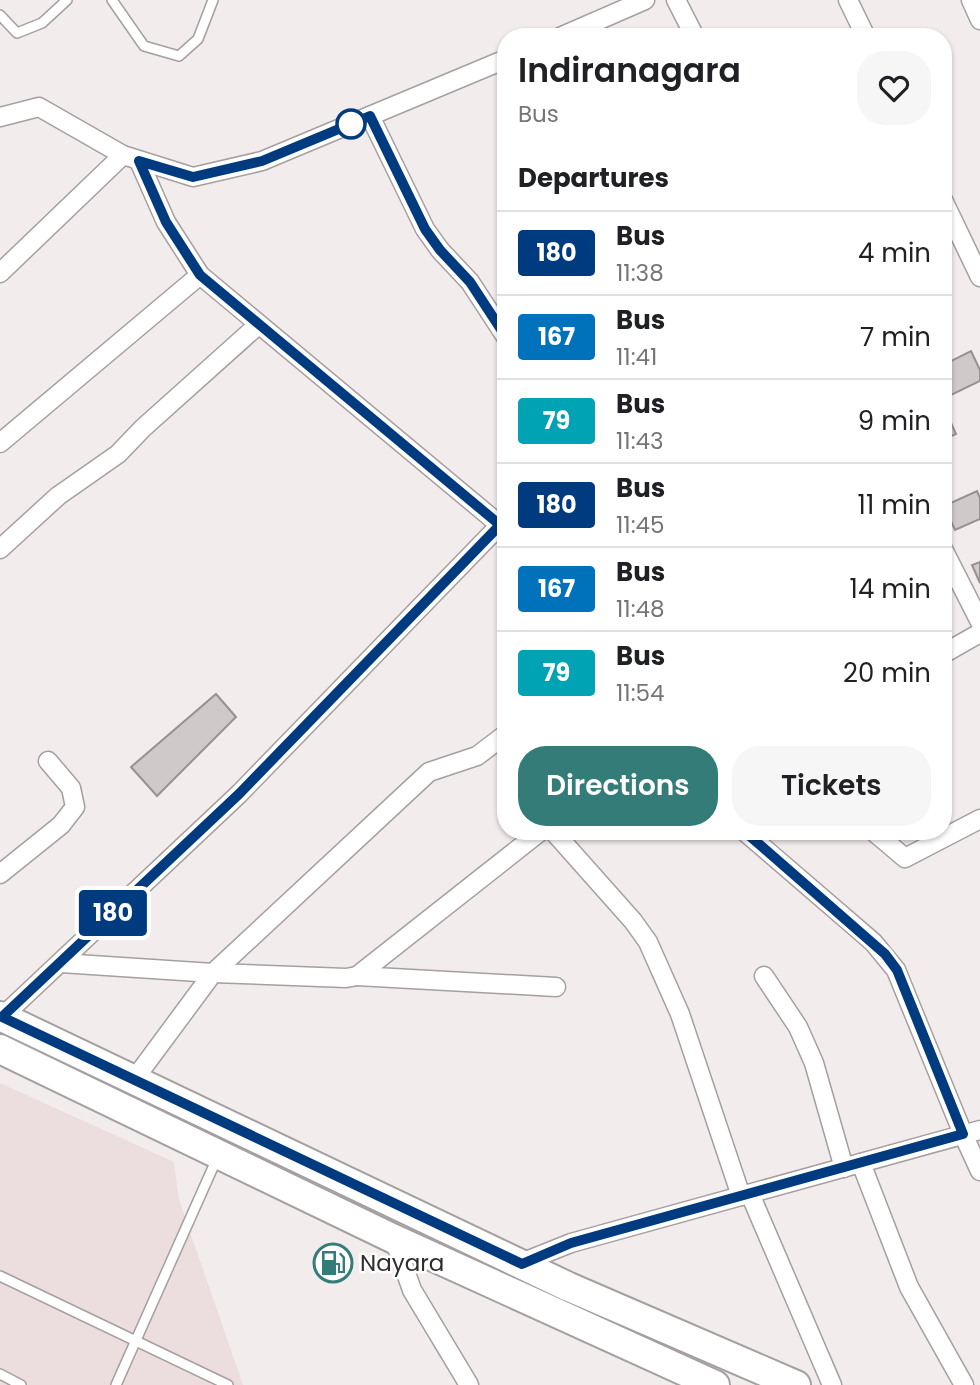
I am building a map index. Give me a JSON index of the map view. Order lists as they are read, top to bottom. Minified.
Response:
{"places":{"fuel station":["Nayara"]},"lines":["bus line 180"],"page":{"on_map":"180","heading":[["Indiranagara","Bus"],"Departures"],"list":[{"mark":"180","name":"Bus","note":"11:38","value":"4 min"},{"mark":"167","name":"Bus","note":"11:41","value":"7 min"},{"mark":"79","name":"Bus","note":"11:43","value":"9 min"},{"mark":"180","name":"Bus","note":"11:45","value":"11 min"},{"mark":"167","name":"Bus","note":"11:48","value":"14 min"},{"mark":"79","name":"Bus","note":"11:54","value":"20 min"}],"buttons":["Directions","Tickets"]}}
